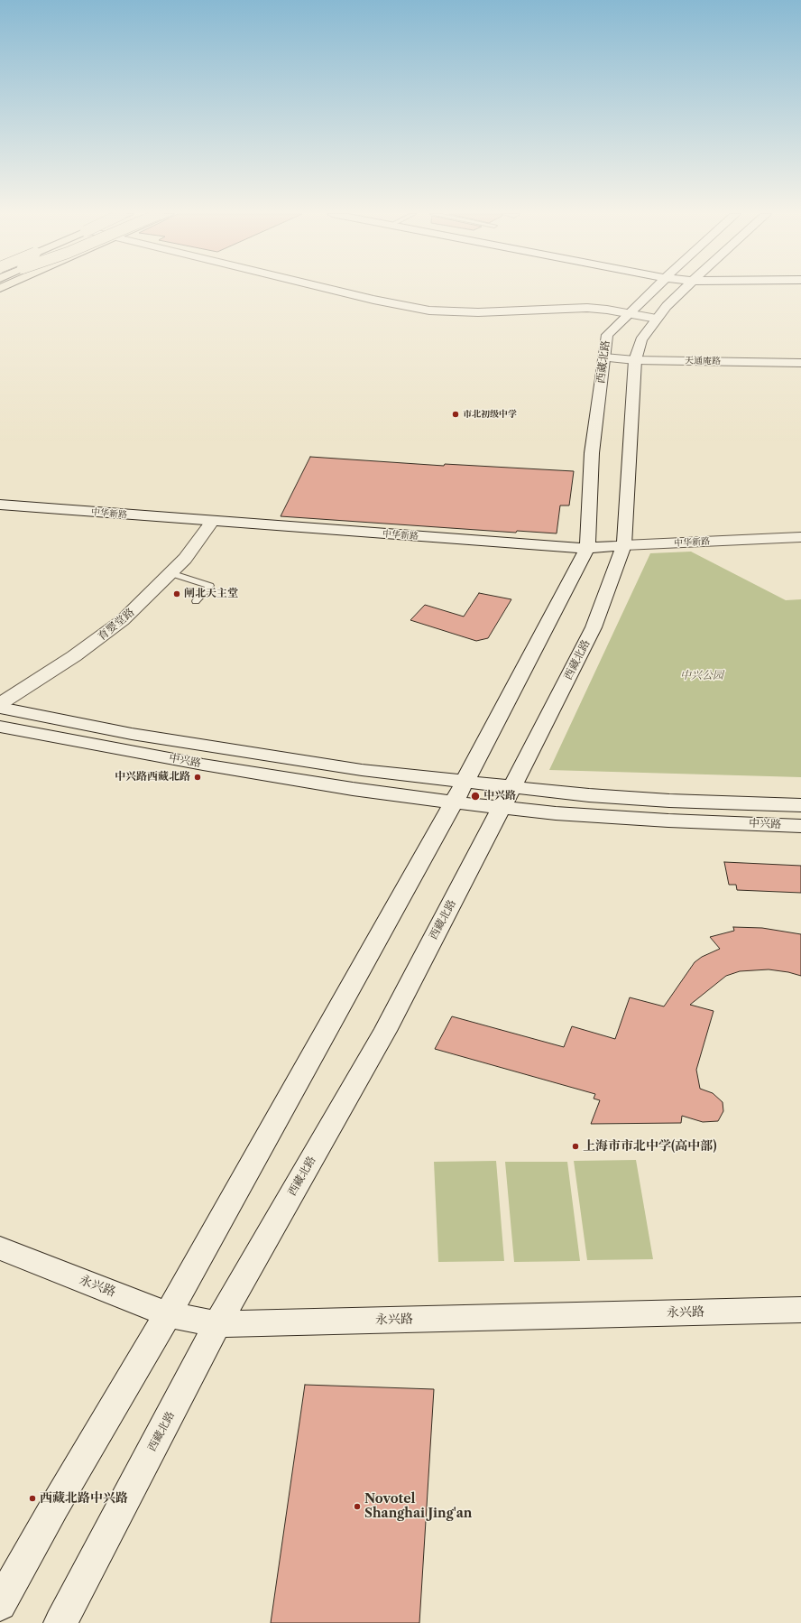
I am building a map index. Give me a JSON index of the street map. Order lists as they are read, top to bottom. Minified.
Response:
{"streets":{"main road":["天通庵路","西藏北路","中华新路","育婴堂路","中兴路","永兴路"]},"crossings":[["天通庵路","西藏北路"],["西藏北路","中华新路"],["西藏北路","中兴路"],["西藏北路","永兴路"],["中华新路","育婴堂路"]],"parks":["中兴公园"],"places":["市北初级中学","闸北天主堂","中兴路西藏北路","中兴路","上海市市北中学(高中部)","西藏北路中兴路","Novotel Shanghai Jing'an"]}
